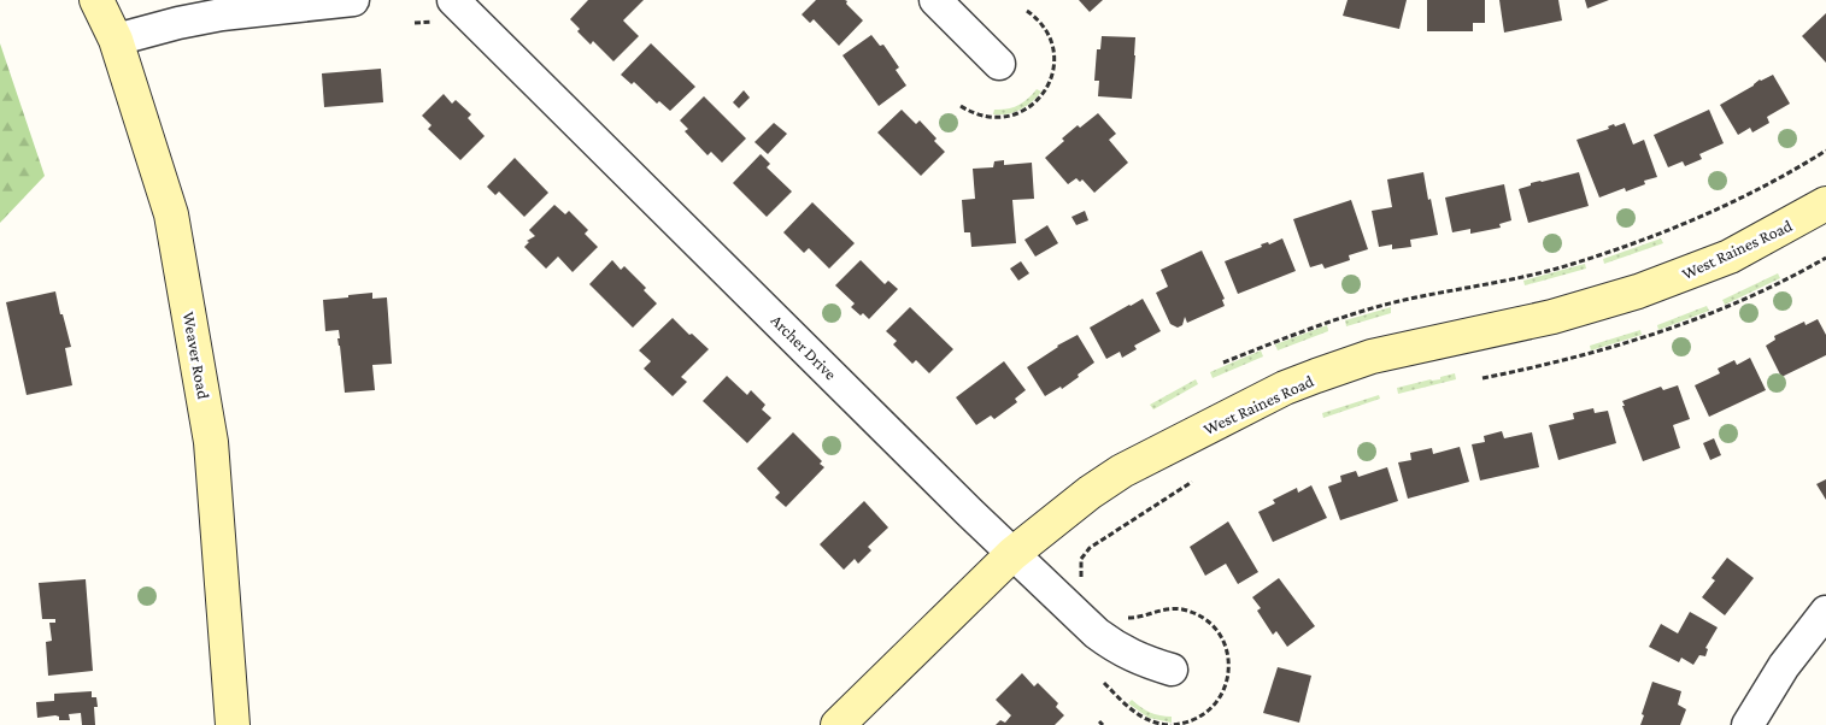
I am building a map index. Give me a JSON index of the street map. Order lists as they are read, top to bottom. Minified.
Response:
{"streets":{"main road":["West Raines Road","Weaver Road"],"street":["Archer Drive"]},"crossings":[["West Raines Road","Archer Drive"]]}
